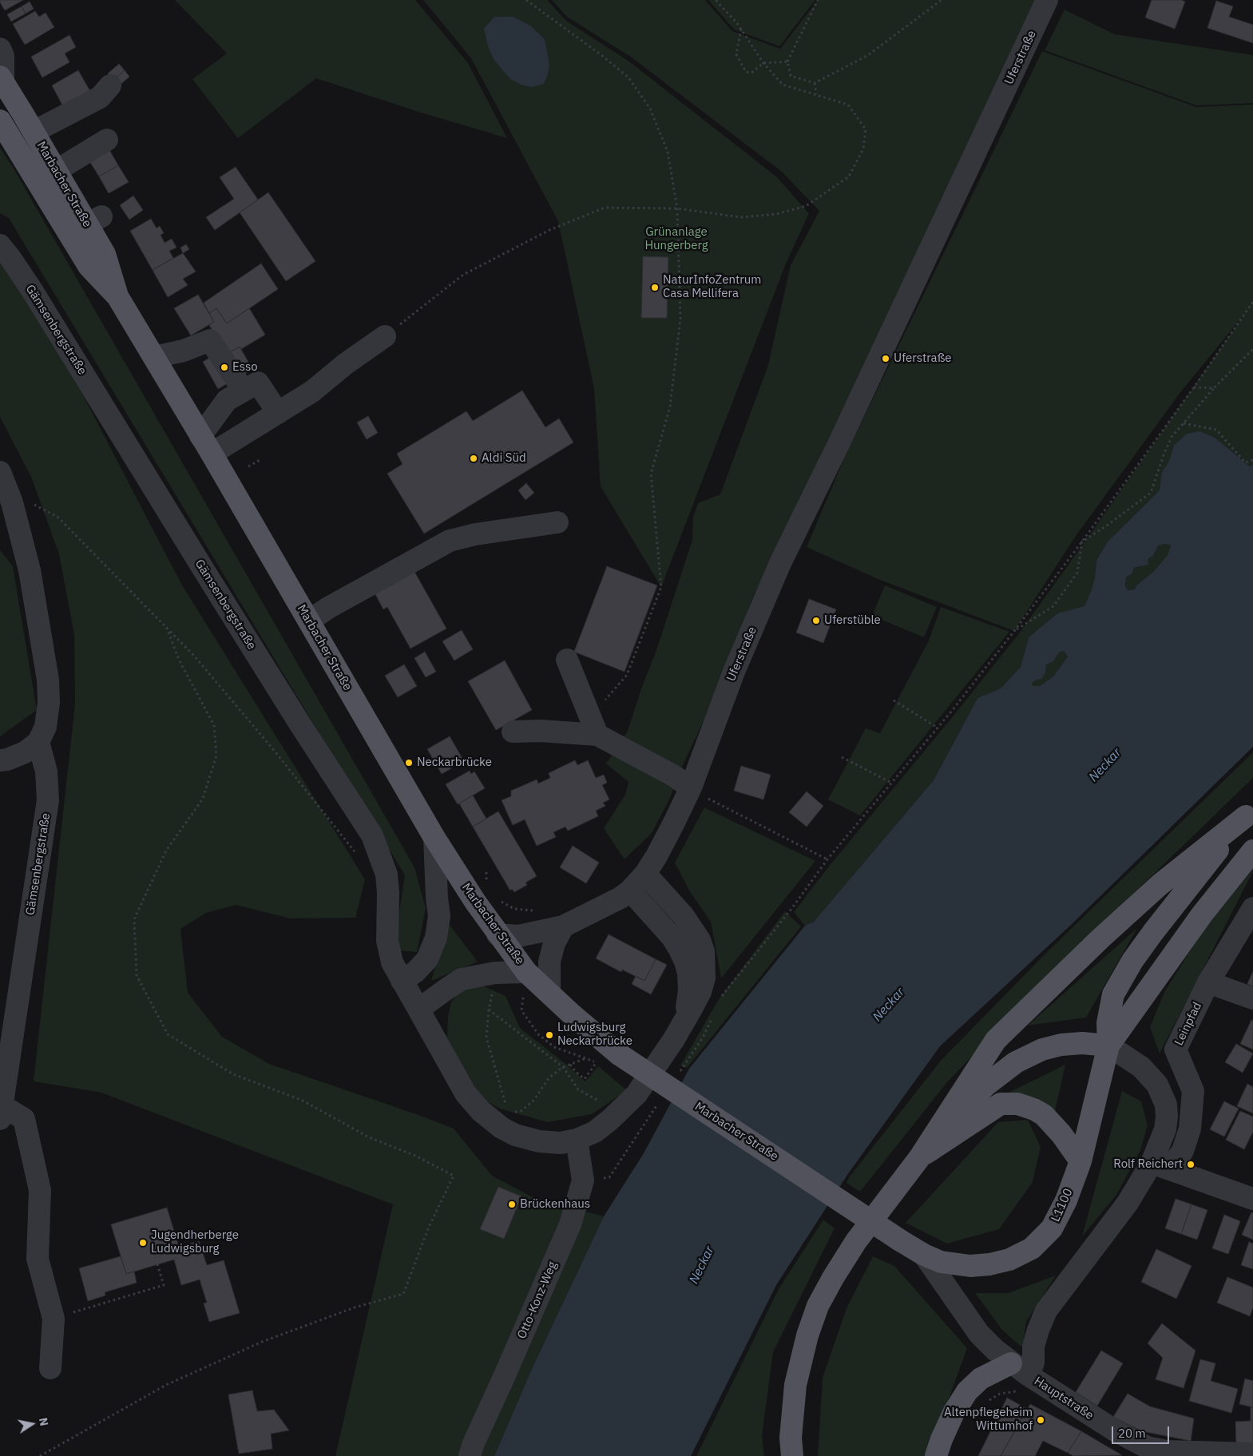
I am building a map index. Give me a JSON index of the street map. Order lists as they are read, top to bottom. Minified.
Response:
{"streets":{"main road":["Marbacher Straße","L1100"],"street":["Uferstraße","Gämsenbergstraße","Leinpfad","Otto-Konz-Weg","Hauptstraße"]},"crossings":[["Uferstraße","Marbacher Straße"],["Uferstraße","Gämsenbergstraße"],["Marbacher Straße","L1100"],["Marbacher Straße","Hauptstraße"],["Gämsenbergstraße","Otto-Konz-Weg"],["Leinpfad","Hauptstraße"],["L1100","Hauptstraße"]],"water":["Neckar"],"parks":["Grünanlage Hungerberg"],"places":["NaturInfoZentrum Casa Mellifera","Uferstraße","Esso","Aldi Süd","Uferstüble","Neckarbrücke","Ludwigsburg Neckarbrücke","Rolf Reichert","Brückenhaus","Jugendherberge Ludwigsburg","Altenpflegeheim Wittumhof"],"scale_bar":"20 m","north":"right"}
